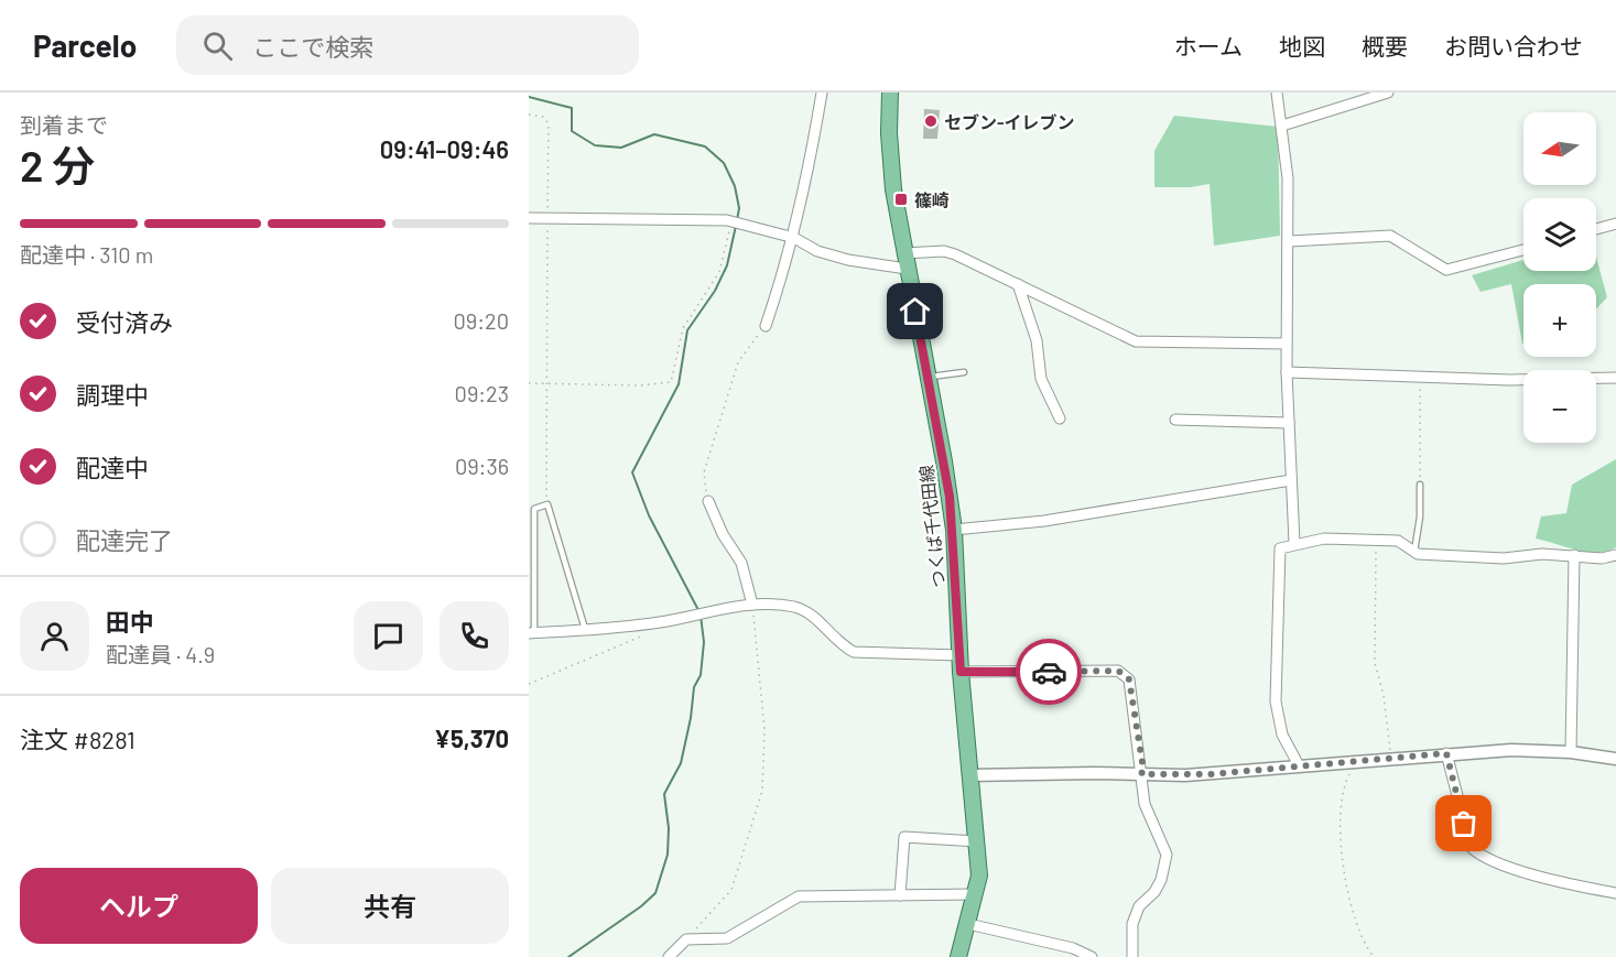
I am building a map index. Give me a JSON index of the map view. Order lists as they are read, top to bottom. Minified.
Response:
{"streets":{"main road":["つくば千代田線"]},"places":{"other":["セブン-イレブン"],"transit":["篠崎"]},"north":"left","page":{"header":"Parcelo","search":"ここで検索","nav":["ホーム","地図","概要","お問い合わせ"],"heading":["2 分","到着まで","09:41–09:46"],"panel":["田中","配達員 · 4.9","注文 #8281","¥5,370"],"map_buttons":["+","−"],"bar":"配達中 · 310 m","list":[["受付済み","09:20"],["調理中","09:23"],["配達中","09:36"],"配達完了"],"buttons":["ヘルプ","共有"]}}
